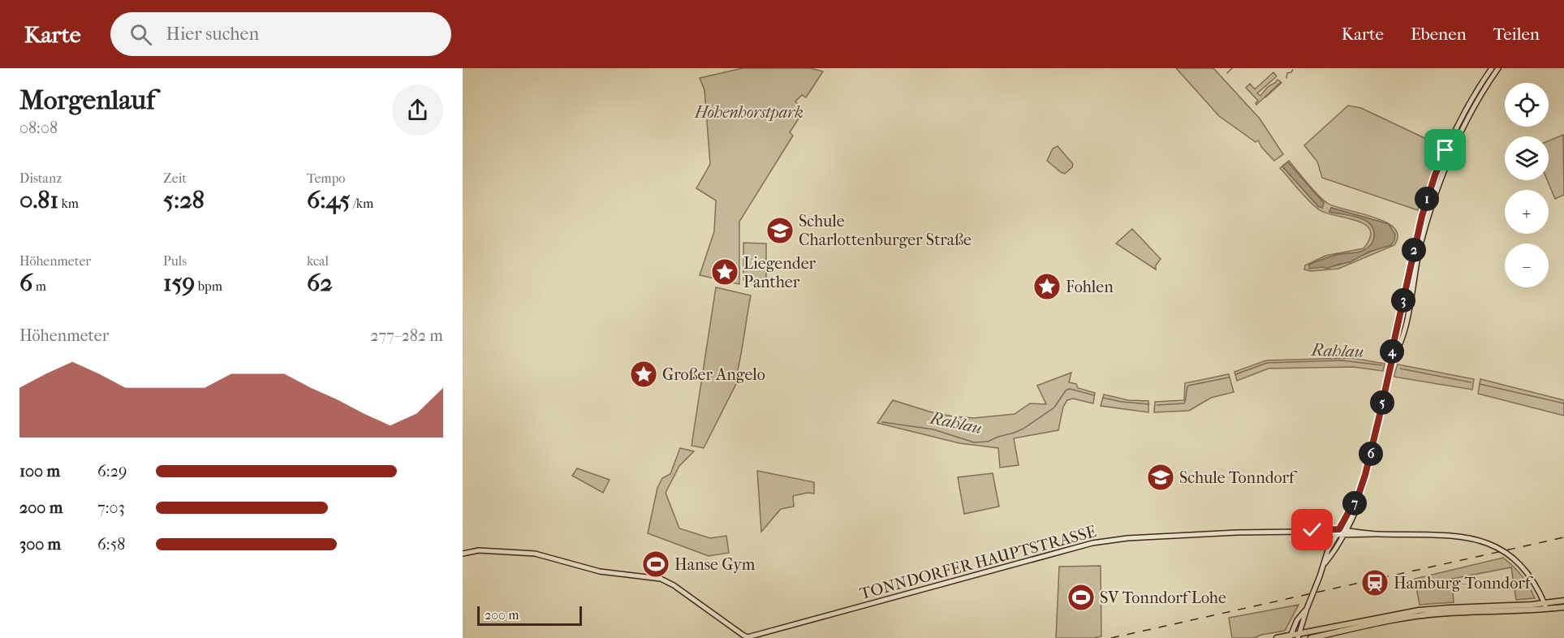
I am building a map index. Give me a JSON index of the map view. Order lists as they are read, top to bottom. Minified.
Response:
{"streets":{"main road":["TONNDORFER HAUPTSTRASSE"]},"water":["Rahlau"],"parks":["Hohenhorstpark"],"places":{"school or university":["Schule Charlottenburger Straße","Schule Tonndorf"],"place":["Liegender Panther","Fohlen","Großer Angelo"],"sports":["Hanse Gym","SV Tonndorf Lohe"],"station":["Hamburg-Tonndorf"]},"scale_bar":"200 m","page":{"header":"Karte","search":"Hier suchen","nav":["Karte","Ebenen","Teilen"],"heading":["Morgenlauf","08:08"],"map_buttons":["+","−"],"stats":[["Distanz","0.81 km"],["Zeit","5:28"],["Tempo","6:45 /km"],["Höhenmeter","6 m"],["Puls","159 bpm"],["kcal","62"]],"pins":["1","2","3","4","5","6","7"],"chart":["Höhenmeter","277–282 m"],"list":[{"name":"100 m","note":"6:29"},{"name":"200 m","note":"7:03"},{"name":"300 m","note":"6:58"}],"scale":"200 m"}}
